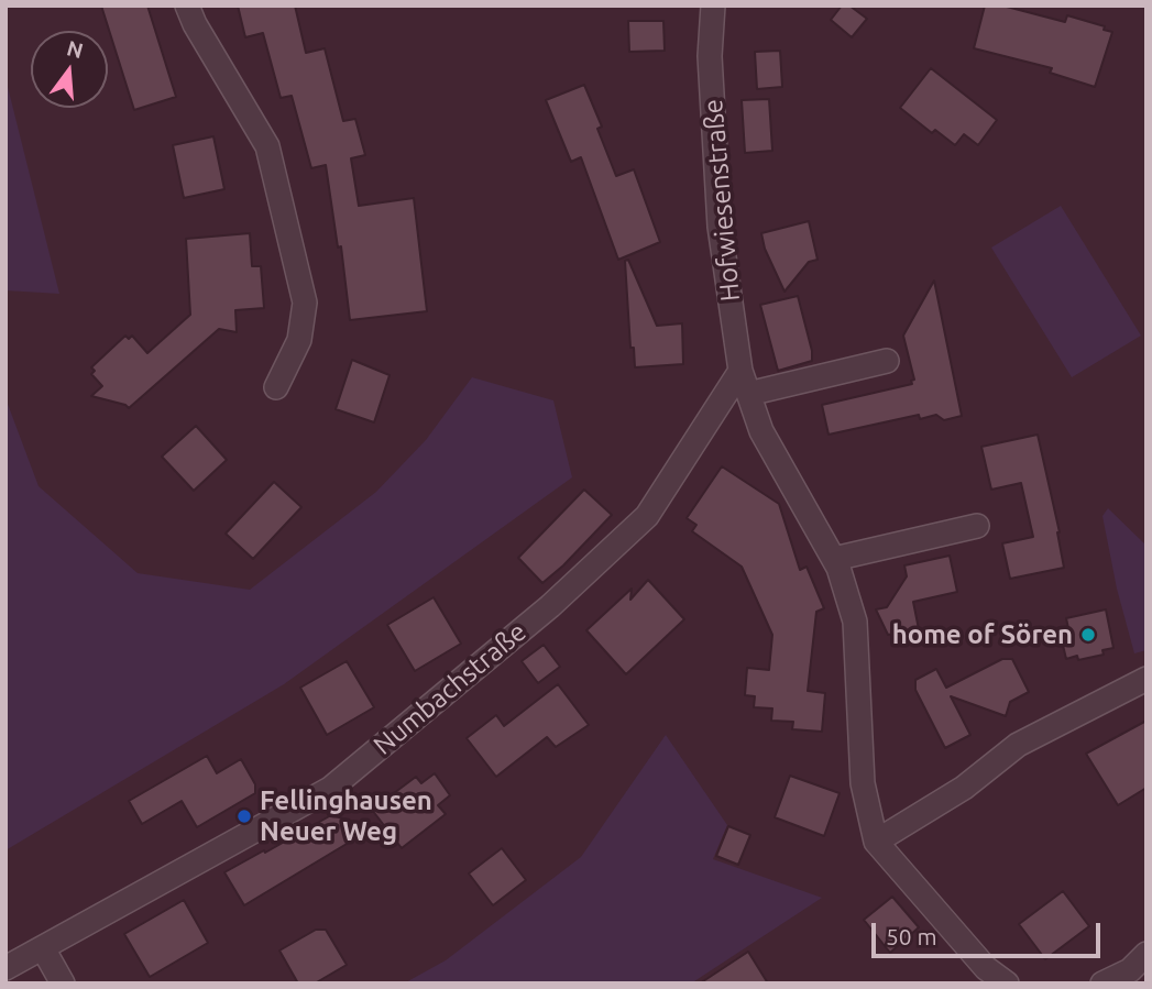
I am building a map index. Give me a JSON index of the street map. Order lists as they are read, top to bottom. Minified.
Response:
{"streets":{"street":["Hofwiesenstraße","Numbachstraße"]},"crossings":[["Hofwiesenstraße","Numbachstraße"]],"places":["home of Sören","Fellinghausen Neuer Weg"],"scale_bar":"50 m","north":"top"}
